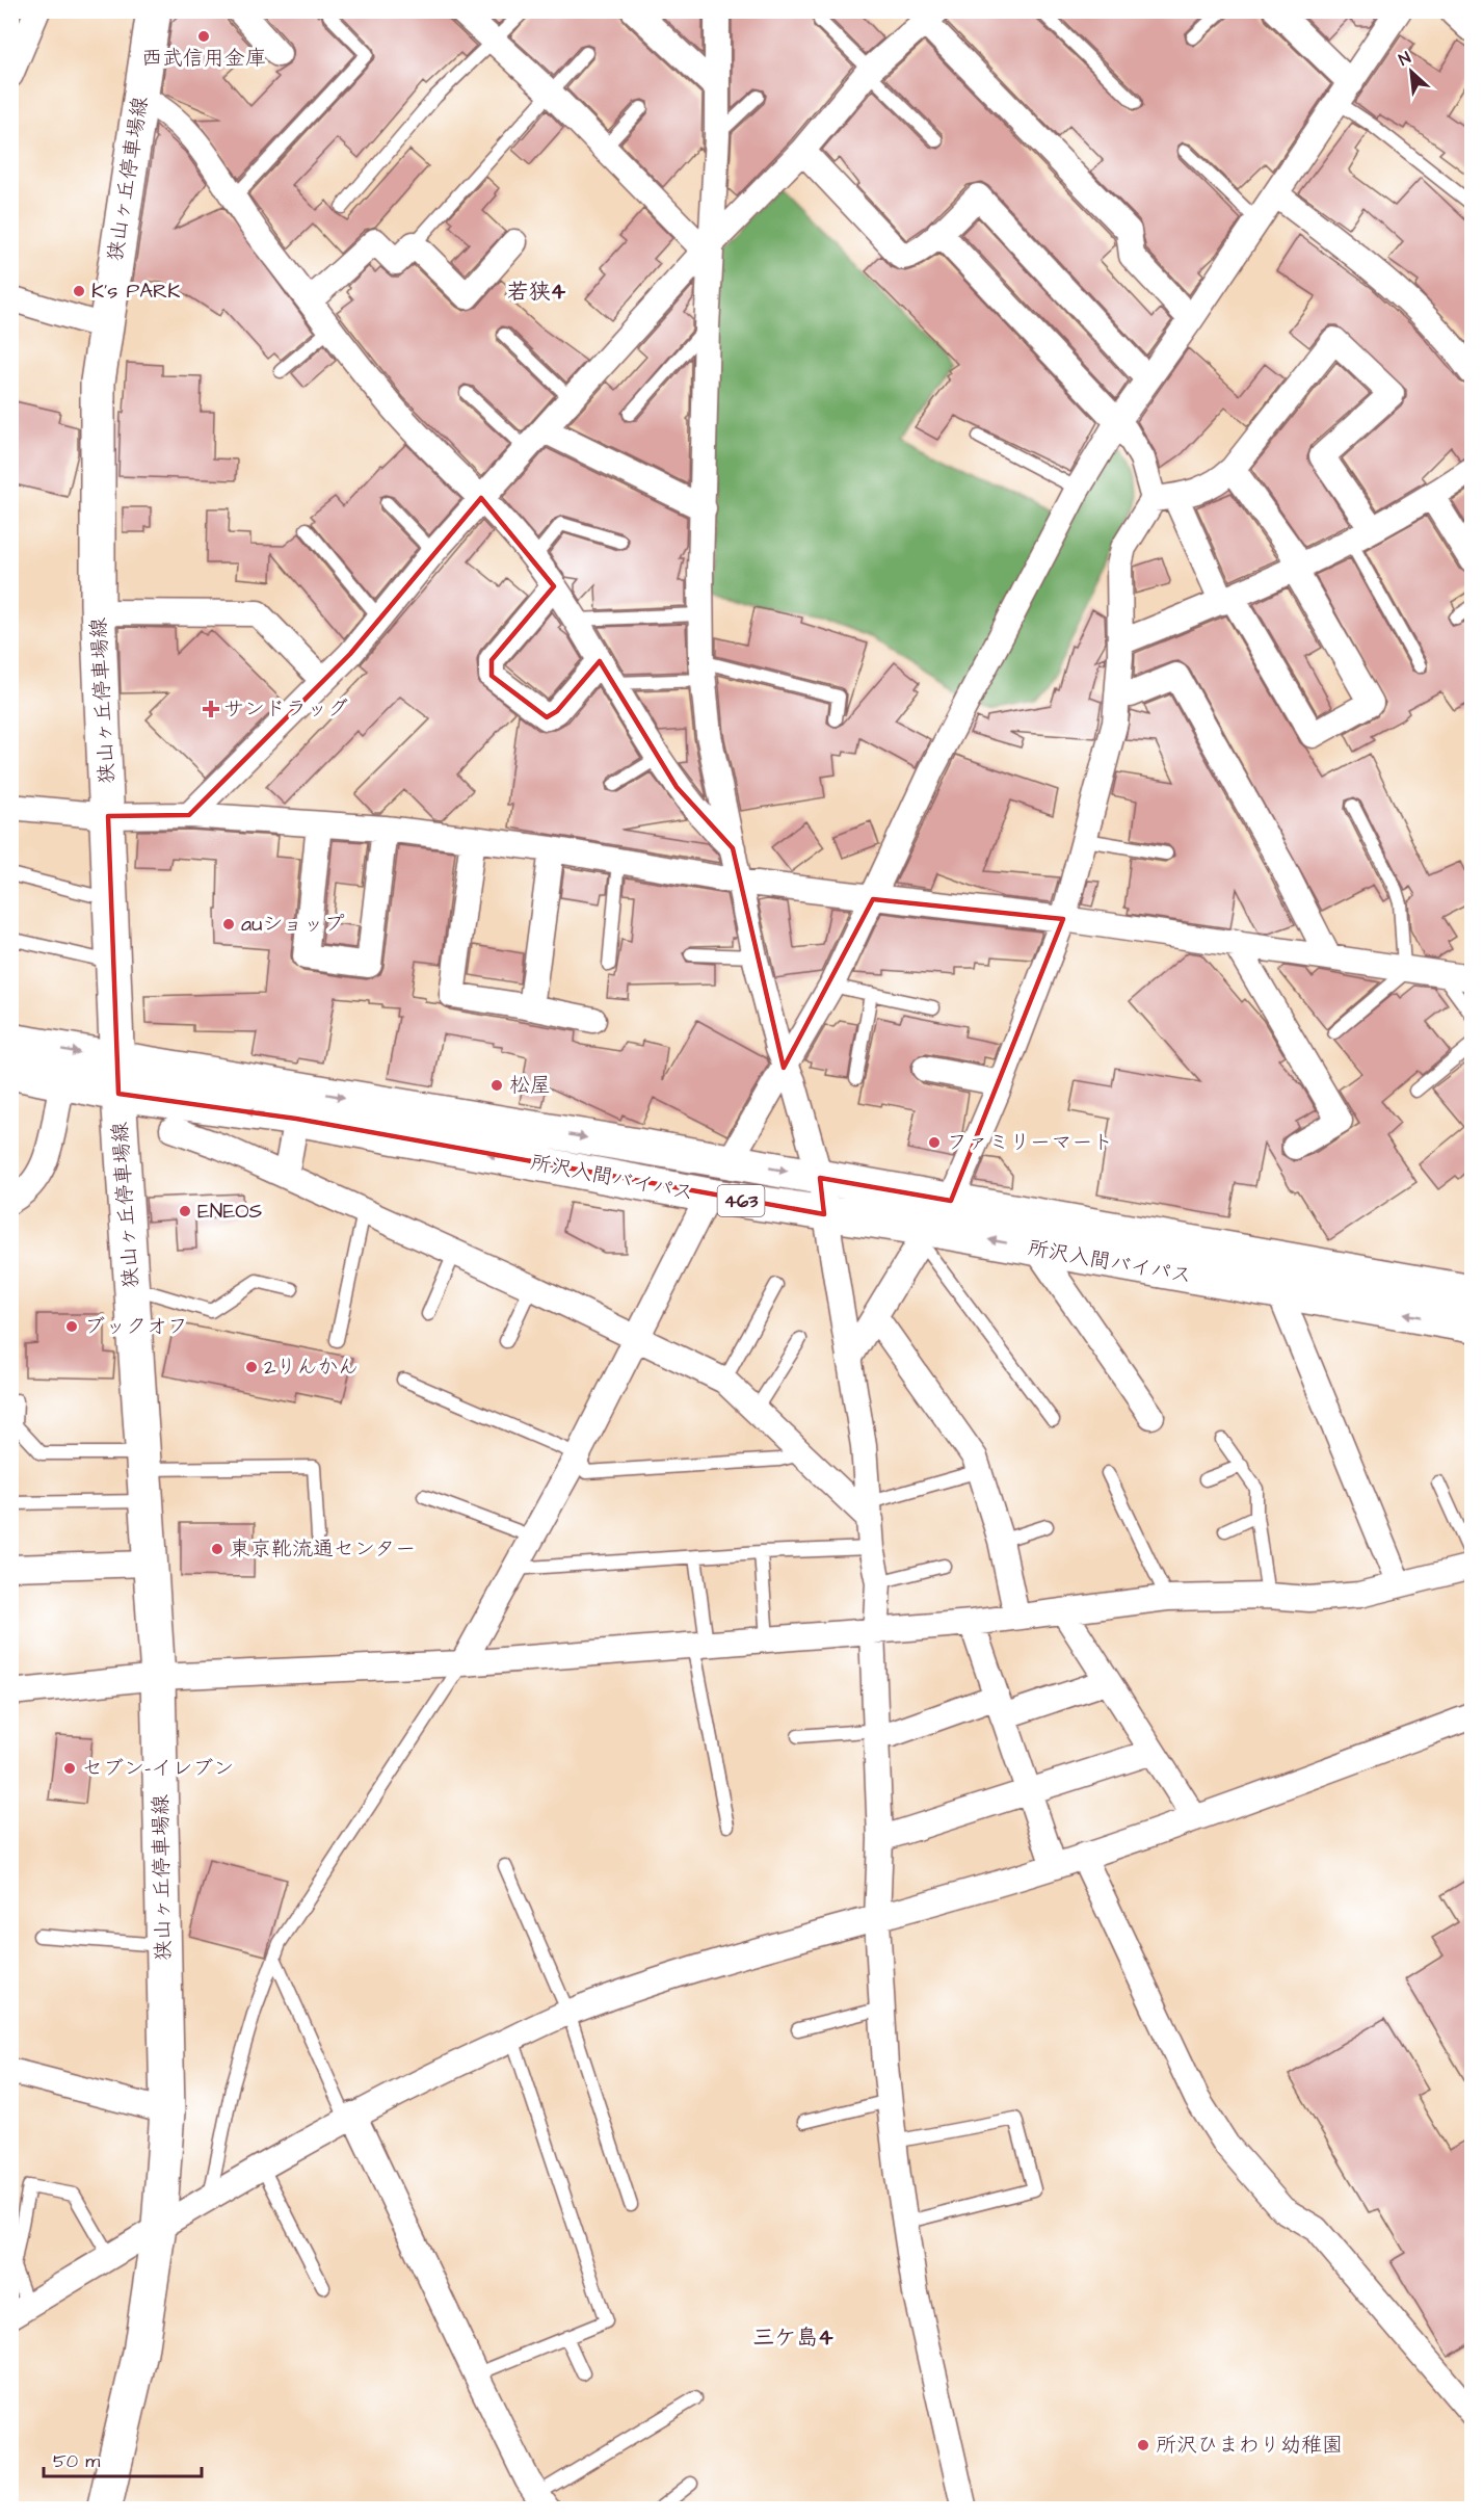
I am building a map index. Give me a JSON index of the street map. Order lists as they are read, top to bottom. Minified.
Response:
{"streets":{"main road":["狭山ヶ丘停車場線","所沢入間バイパス","463"]},"crossings":[["狭山ヶ丘停車場線","所沢入間バイパス"]],"districts":["若狭4","三ケ島4"],"places":{"other":["西武信用金庫","K's PARK","auショップ","松屋","ファミリーマート","ENEOS","ブックオフ","2りんかん","東京靴流通センター","セブン-イレブン","所沢ひまわり幼稚園"],"health":["サンドラッグ"]},"scale_bar":"50 m","north":"top left"}
